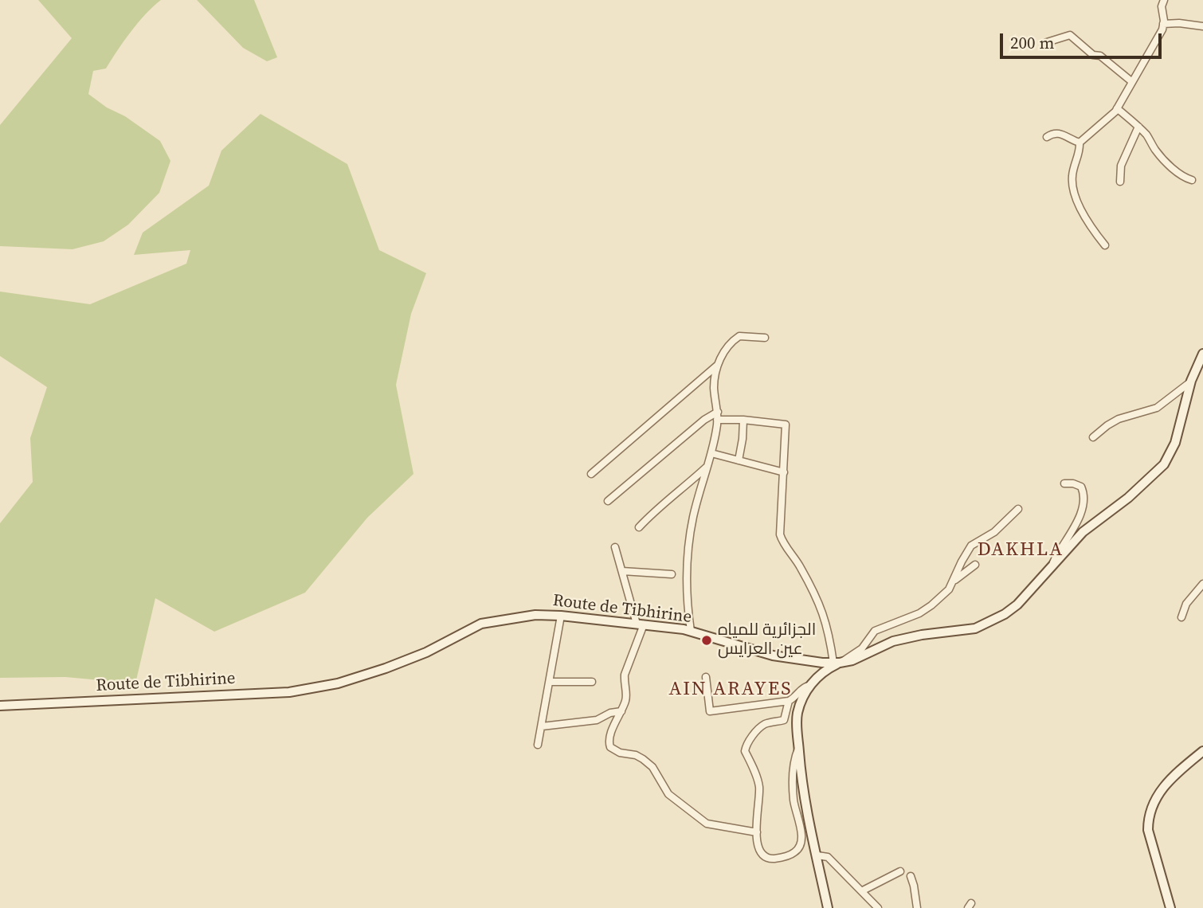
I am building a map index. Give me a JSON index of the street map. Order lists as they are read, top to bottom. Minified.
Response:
{"streets":{"street":["Route de Tibhirine"]},"districts":["DAKHLA","AIN ARAYES"],"places":["الجزائرية للمياه عين العرايس"],"scale_bar":"200 m"}
